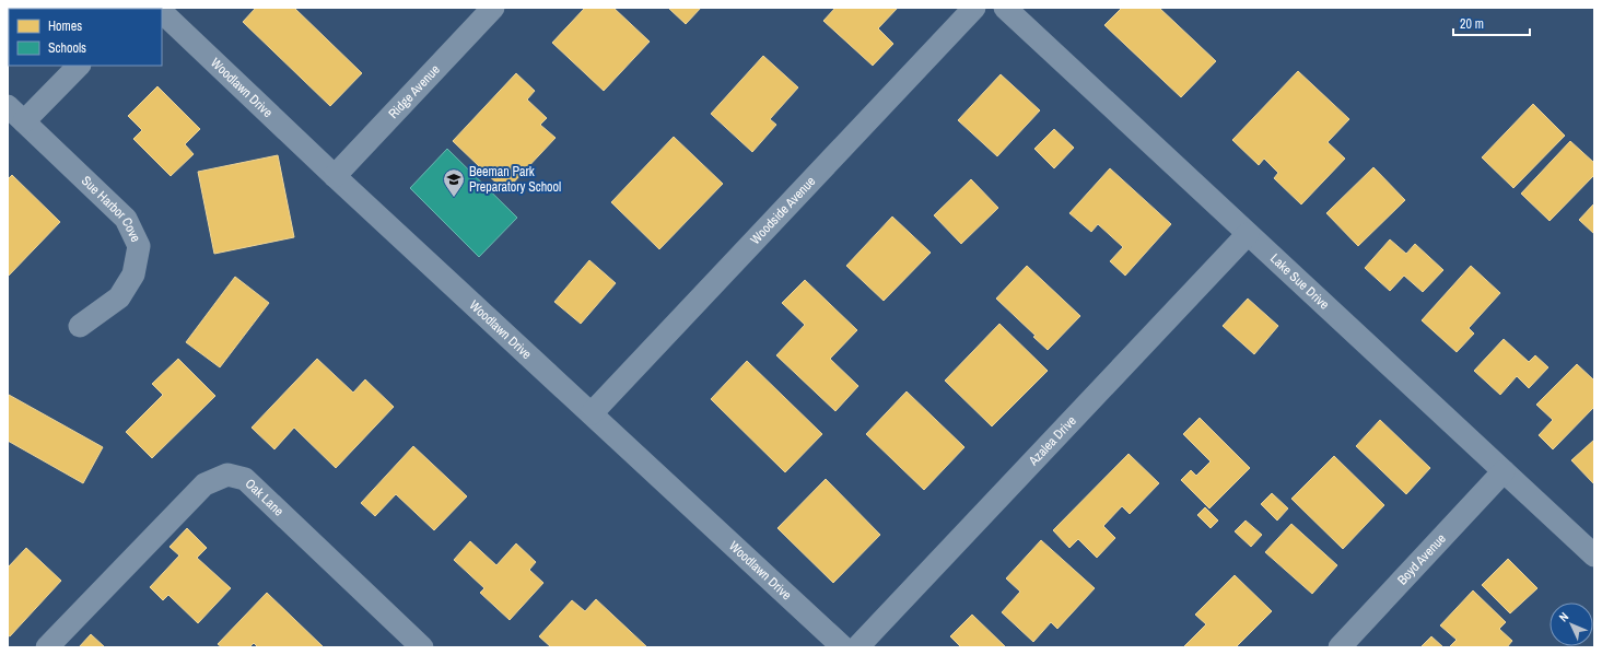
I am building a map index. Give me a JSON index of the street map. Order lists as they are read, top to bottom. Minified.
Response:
{"streets":{"street":["Woodlawn Drive","Ridge Avenue","Woodside Avenue","Sue Harbor Cove","Lake Sue Drive","Azalea Drive","Oak Lane","Boyd Avenue"]},"crossings":[["Woodlawn Drive","Ridge Avenue"],["Woodlawn Drive","Woodside Avenue"],["Lake Sue Drive","Azalea Drive"],["Lake Sue Drive","Boyd Avenue"]],"places":{"school or university":["Beeman Park Preparatory School"]},"legend":["Homes","Schools"],"scale_bar":"20 m","north":"top left"}
